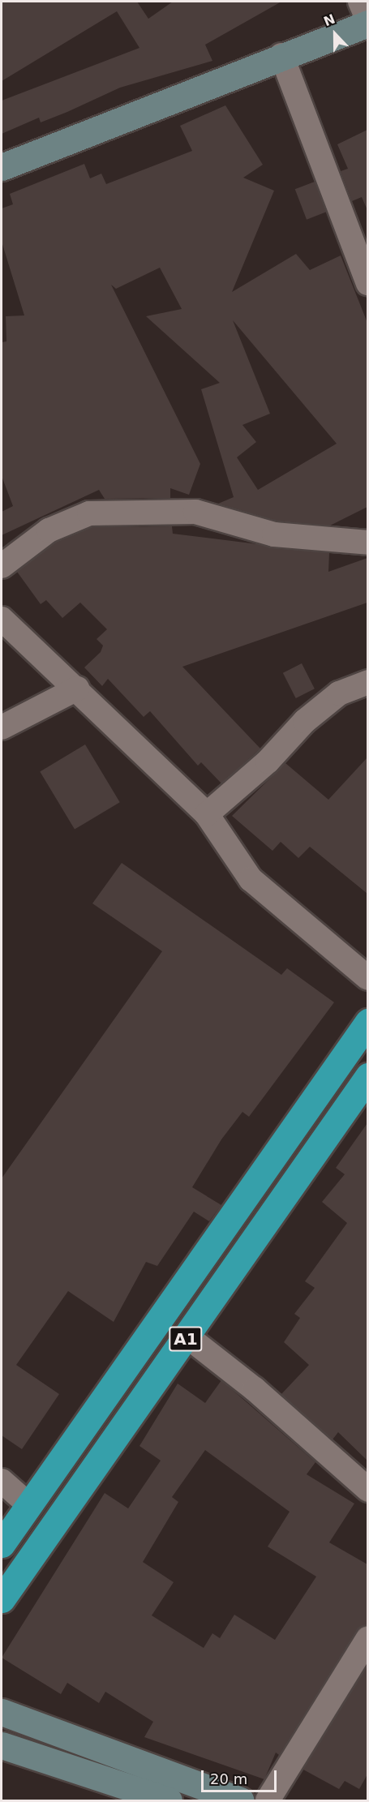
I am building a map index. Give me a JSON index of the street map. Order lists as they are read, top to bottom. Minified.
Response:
{"streets":{"highway":["A1"]},"scale_bar":"20 m","north":"top"}
